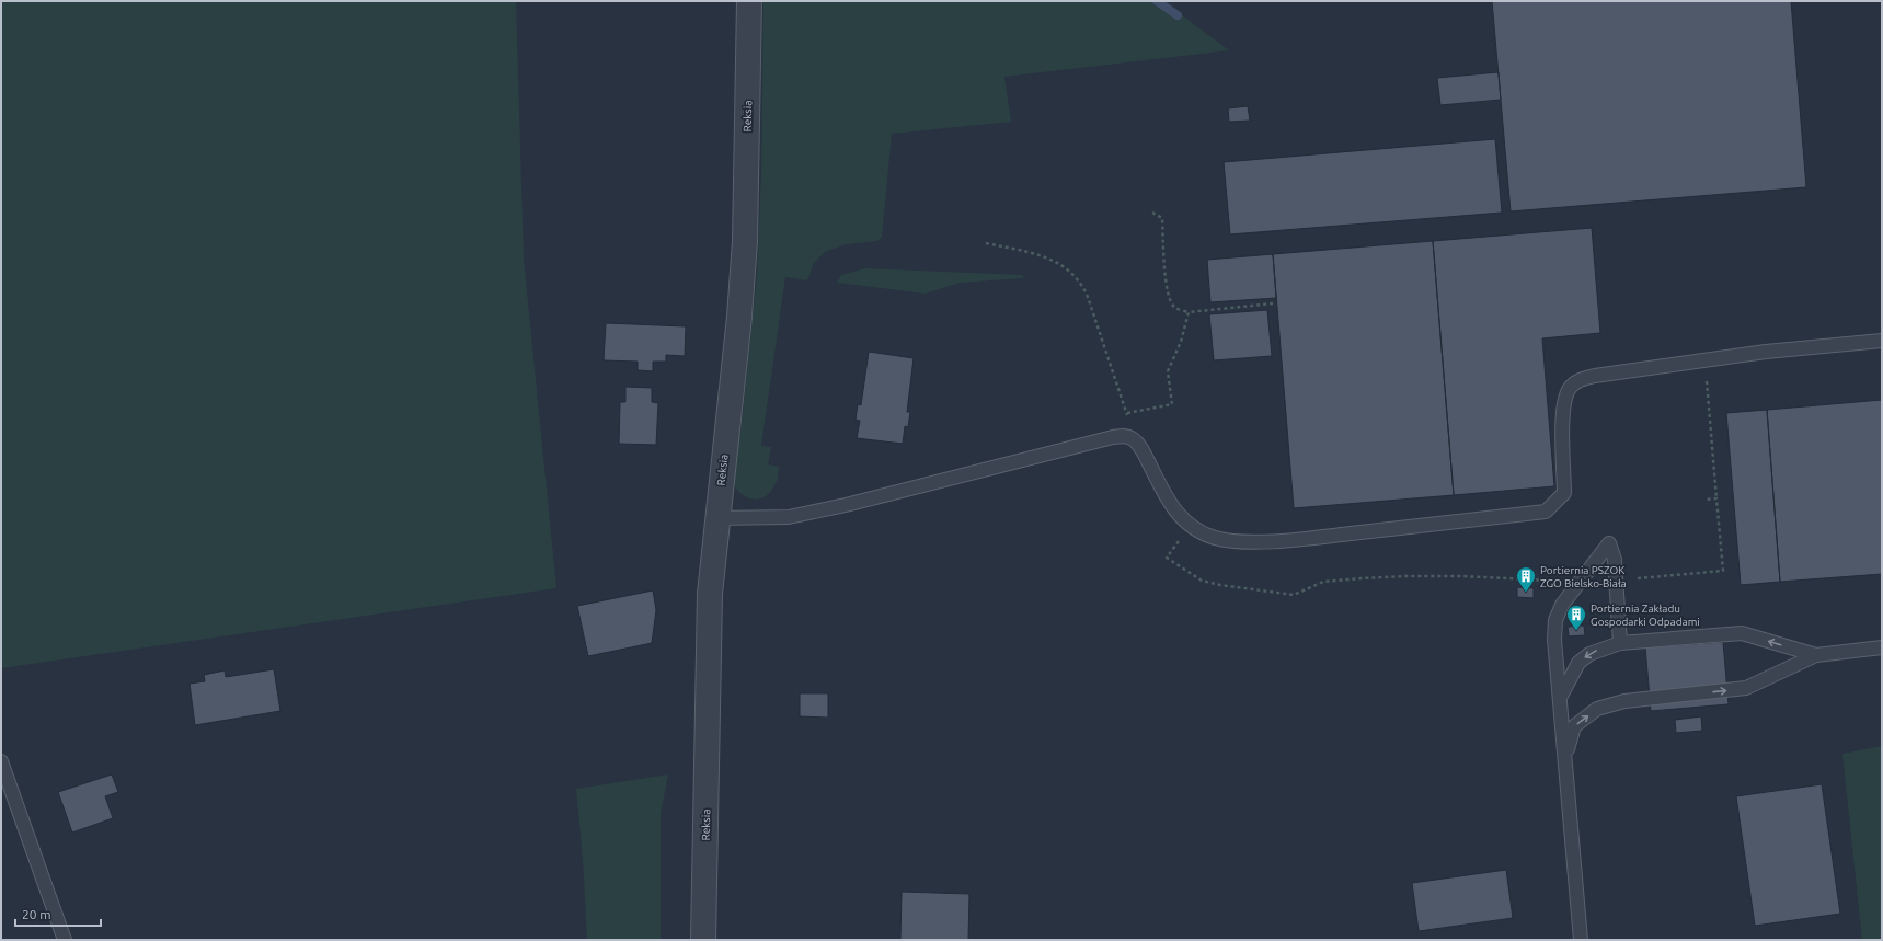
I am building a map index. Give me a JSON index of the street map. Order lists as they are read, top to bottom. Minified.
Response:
{"streets":{"street":["Reksia"]},"places":{"building":["Portiernia PSZOK ZGO Bielsko-Biała","Portiernia Zakładu Gospodarki Odpadami"]},"scale_bar":"20 m"}
